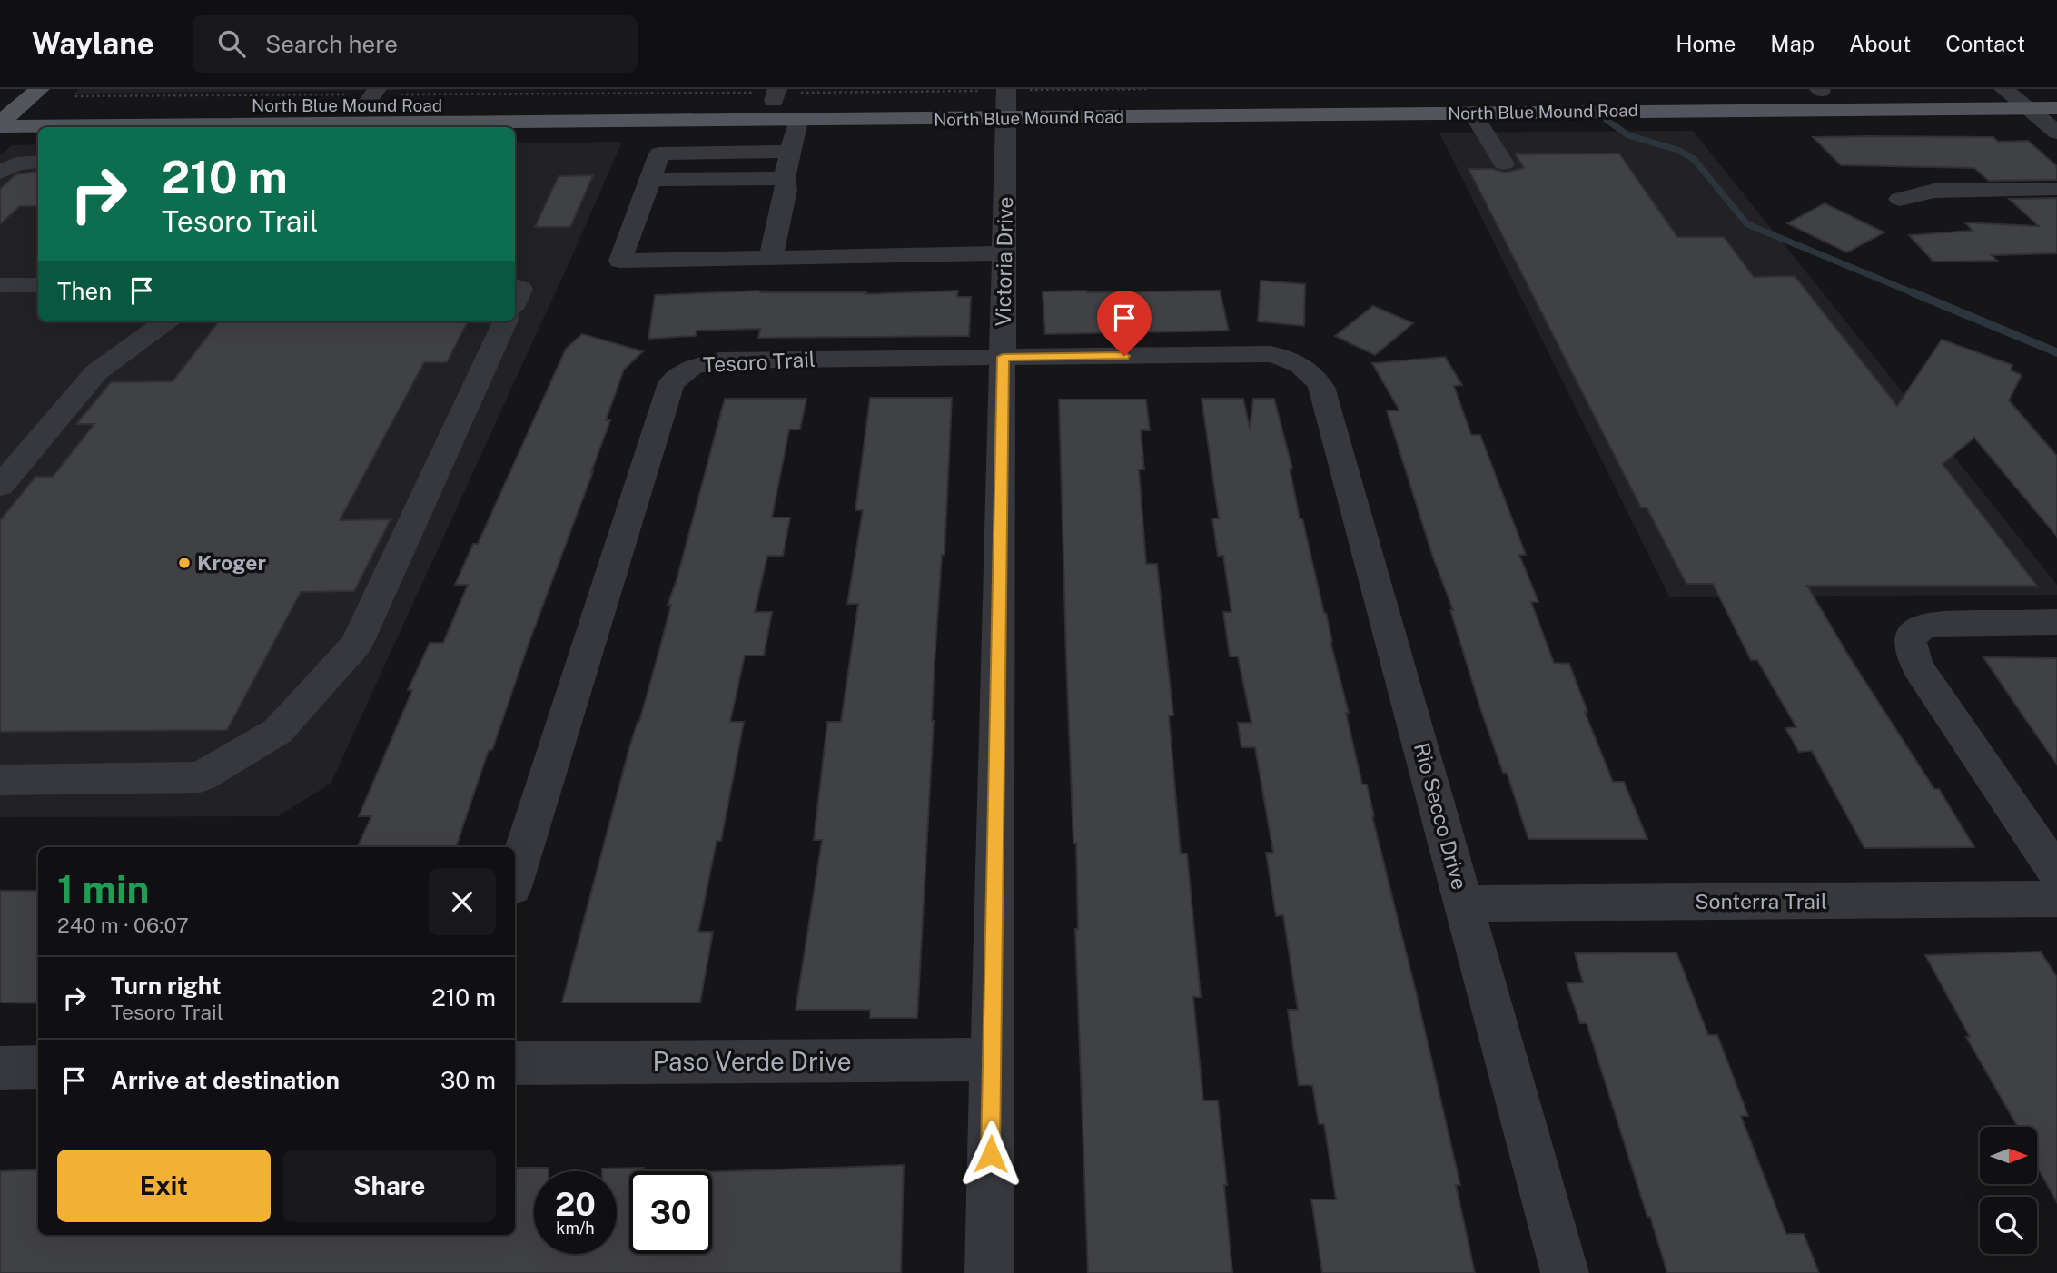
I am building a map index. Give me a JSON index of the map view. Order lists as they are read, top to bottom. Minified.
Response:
{"streets":{"main road":["North Blue Mound Road"],"street":["Victoria Drive","Tesoro Trail","Rio Secco Drive","Sonterra Trail","Paso Verde Drive"]},"crossings":[["North Blue Mound Road","Victoria Drive"],["Victoria Drive","Tesoro Trail"],["Victoria Drive","Paso Verde Drive"],["Tesoro Trail","Rio Secco Drive"],["Rio Secco Drive","Sonterra Trail"]],"places":["Kroger"],"north":"right","page":{"header":"Waylane","search":"Search here","nav":["Home","Map","About","Contact"],"turn":["210 m","Tesoro Trail"],"then":"Then","heading":["1 min","240 m · 06:07"],"list":[{"name":"Turn right","note":"Tesoro Trail","value":"210 m"},{"name":"Arrive at destination","value":"30 m"}],"buttons":["Exit","Share"],"speed":"20 km/h","limit":"30"}}
